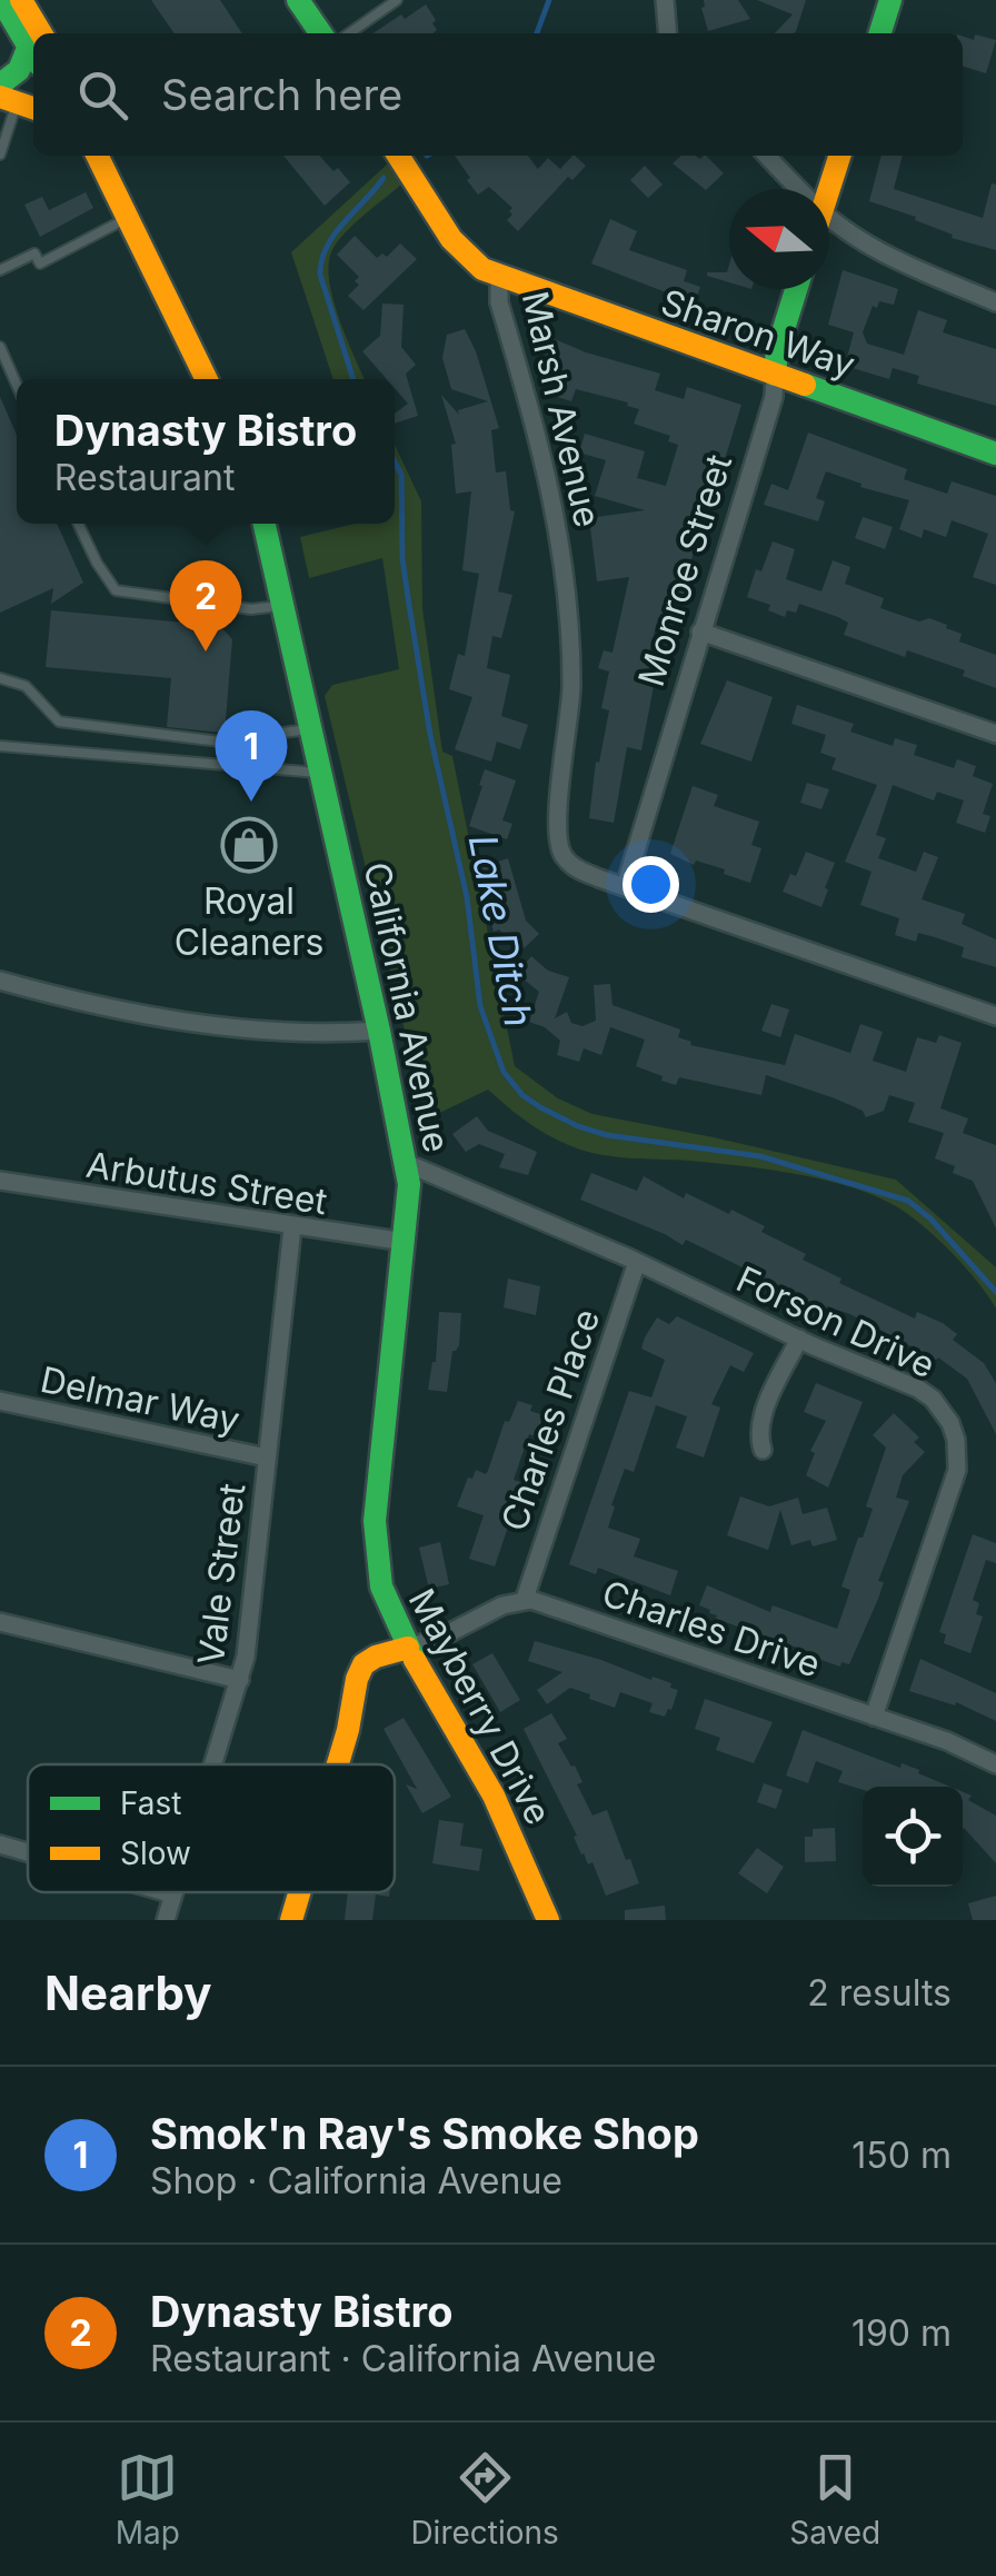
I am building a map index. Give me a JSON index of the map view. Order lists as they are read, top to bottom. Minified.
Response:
{"streets":{"main road":["Sharon Way","Marsh Avenue","Monroe Street","California Avenue","Mayberry Drive"],"street":["Arbutus Street","Forson Drive","Delmar Way","Charles Place","Vale Street","Charles Drive"]},"crossings":[["Sharon Way","Marsh Avenue"],["Sharon Way","Monroe Street"],["Marsh Avenue","Monroe Street"],["California Avenue","Arbutus Street"],["California Avenue","Forson Drive"],["California Avenue","Mayberry Drive"],["Arbutus Street","Vale Street"],["Forson Drive","Charles Place"],["Forson Drive","Charles Drive"],["Delmar Way","Vale Street"],["Charles Place","Charles Drive"]],"water":["Lake Ditch"],"places":{"shop":["Royal Cleaners"]},"legend":["Fast","Slow"],"north":"left","page":{"search":"Search here","popup":["Dynasty Bistro","Restaurant"],"pins":["2","1"],"heading":["Nearby","2 results"],"list":[{"mark":"1","name":"Smok'n Ray's Smoke Shop","note":"Shop · California Avenue","value":"150 m"},{"mark":"2","name":"Dynasty Bistro","note":"Restaurant · California Avenue","value":"190 m"}],"nav":["Map","Directions","Saved"]}}
